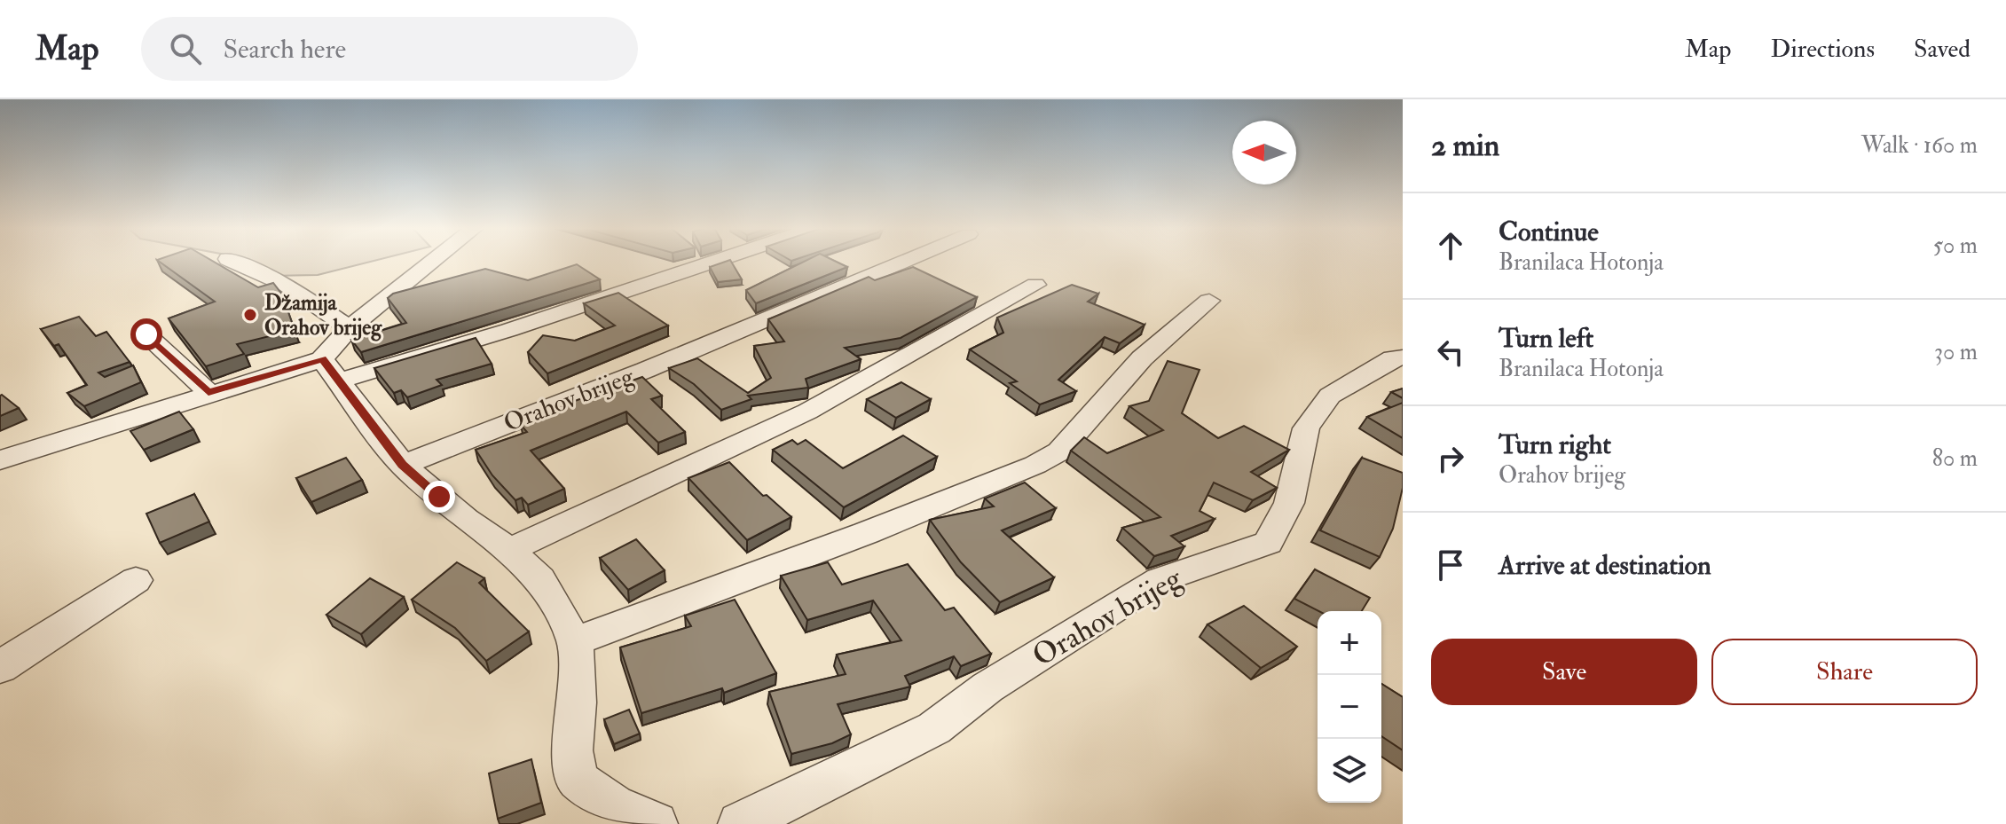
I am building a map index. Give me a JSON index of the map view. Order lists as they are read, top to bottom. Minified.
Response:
{"streets":{"street":["Orahov brijeg"]},"places":["Džamija Orahov brijeg"],"north":"left","page":{"header":"Map","search":"Search here","nav":["Map","Directions","Saved"],"heading":["2 min","Walk · 160 m"],"list":[["Continue","Branilaca Hotonja","50 m"],["Turn left","Branilaca Hotonja","30 m"],["Turn right","Orahov brijeg","80 m"],"Arrive at destination"],"map_buttons":["+","−"],"buttons":["Save","Share"]}}
